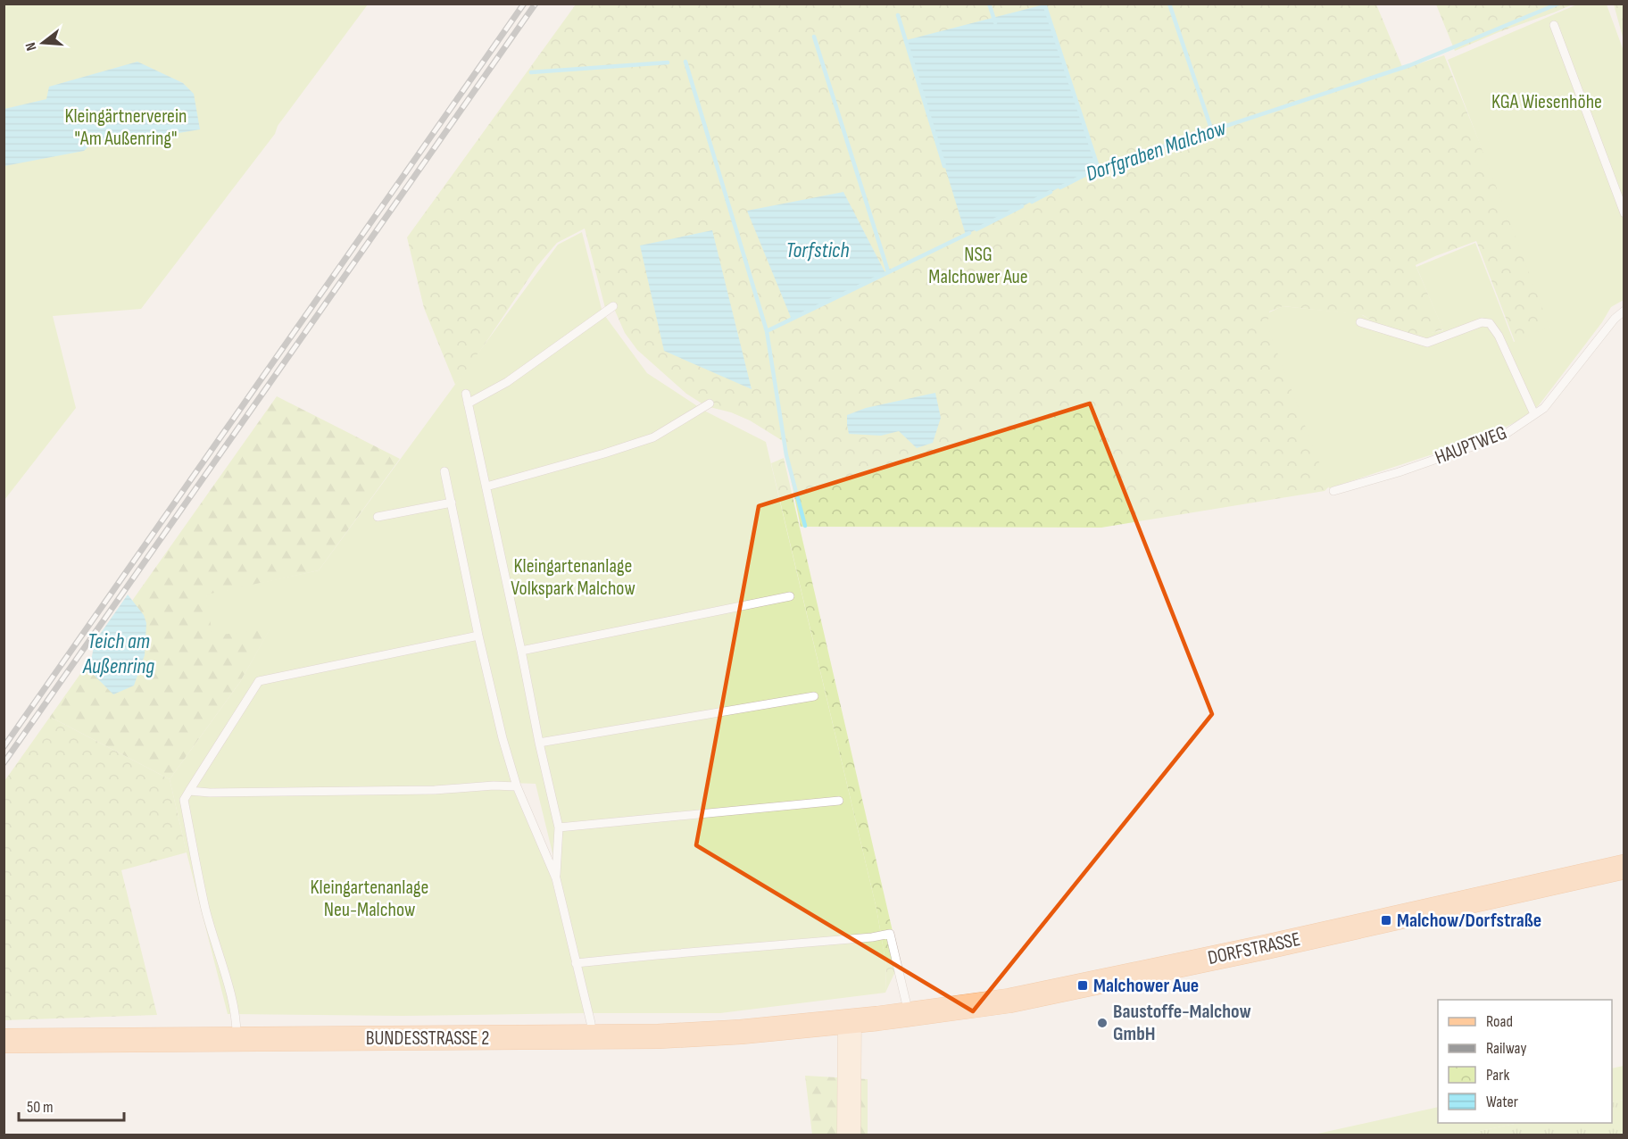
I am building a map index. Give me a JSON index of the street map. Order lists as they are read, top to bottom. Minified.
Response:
{"streets":{"main road":["DORFSTRASSE","BUNDESSTRASSE 2"],"lane":["HAUPTWEG"]},"crossings":[["DORFSTRASSE","BUNDESSTRASSE 2"]],"water":["Dorfgraben Malchow","Torfstich","Teich am Außenring"],"parks":["KGA Wiesenhöhe","Kleingärtnerverein \"Am Außenring\"","NSG Malchower Aue","Kleingartenanlage Volkspark Malchow","Kleingartenanlage Neu-Malchow"],"places":{"transit":["Malchow/Dorfstraße","Malchower Aue"],"other":["Baustoffe-Malchow GmbH"]},"legend":["Road","Railway","Park","Water"],"scale_bar":"50 m","north":"left"}
